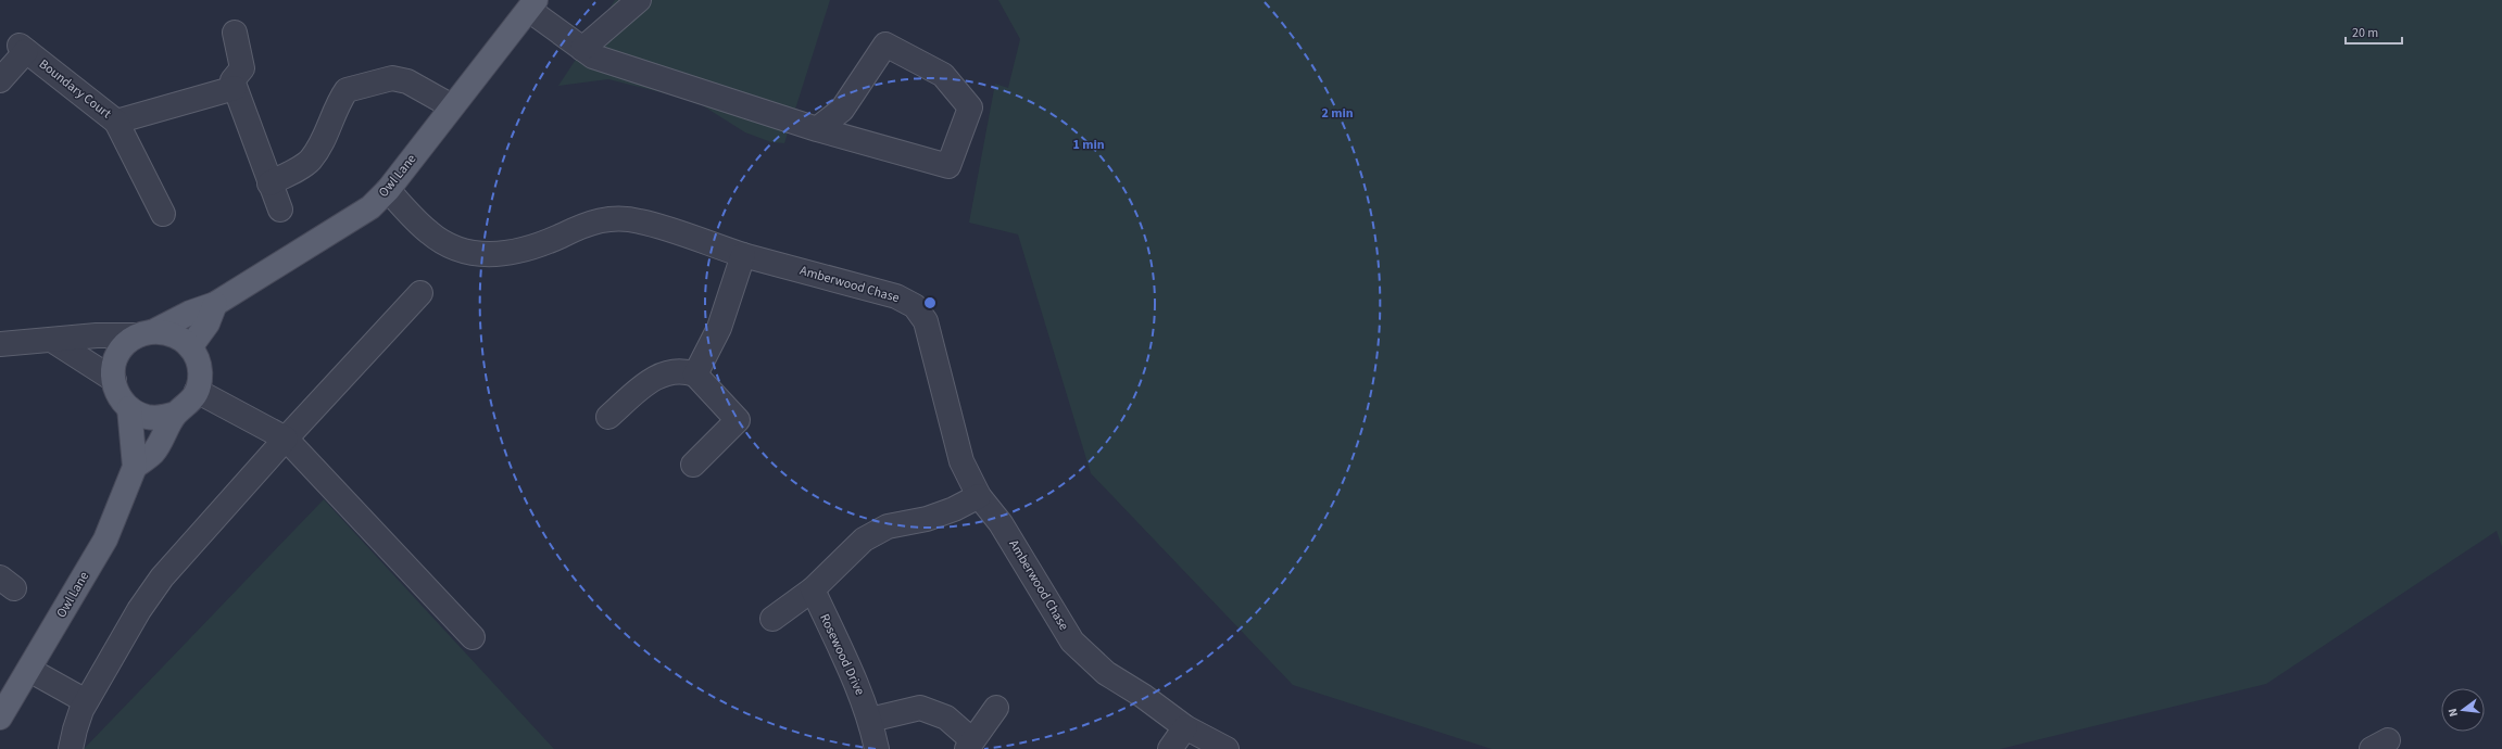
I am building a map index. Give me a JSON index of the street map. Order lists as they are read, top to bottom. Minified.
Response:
{"streets":{"main road":["Owl Lane"],"street":["Boundary Court","Amberwood Chase","Rosewood Drive"]},"crossings":[["Owl Lane","Amberwood Chase"]],"scale_bar":"20 m","north":"left","rings":["2 min","1 min"]}
